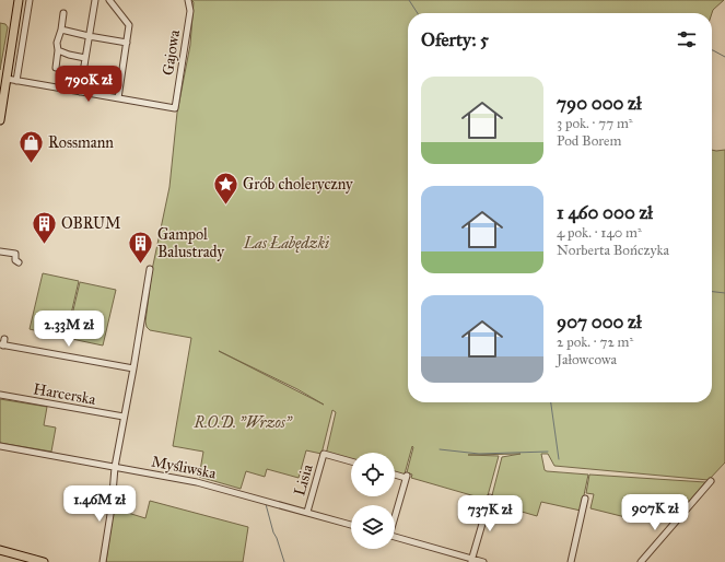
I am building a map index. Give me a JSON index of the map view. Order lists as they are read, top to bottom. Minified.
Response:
{"streets":{"street":["Gajowa","Harcerska","Myśliwska","Lisia"]},"crossings":[["Myśliwska","Lisia"]],"parks":["Las Łabędzki","R.O.D. \"Wrzos\""],"places":{"shop":["Rossmann"],"place":["Grób choleryczny"],"building":["OBRUM","Gampol Balustrady"]},"page":{"heading":"Oferty: 5","price":["790K zł","2.33M zł","1.46M zł","907K zł","737K zł"],"list":[{"name":"790 000 zł","note":"3 pok. · 77 m² · Pod Borem"},{"name":"1 460 000 zł","note":"4 pok. · 140 m² · Norberta Bończyka"},{"name":"907 000 zł","note":"2 pok. · 72 m² · Jałowcowa"}]}}
